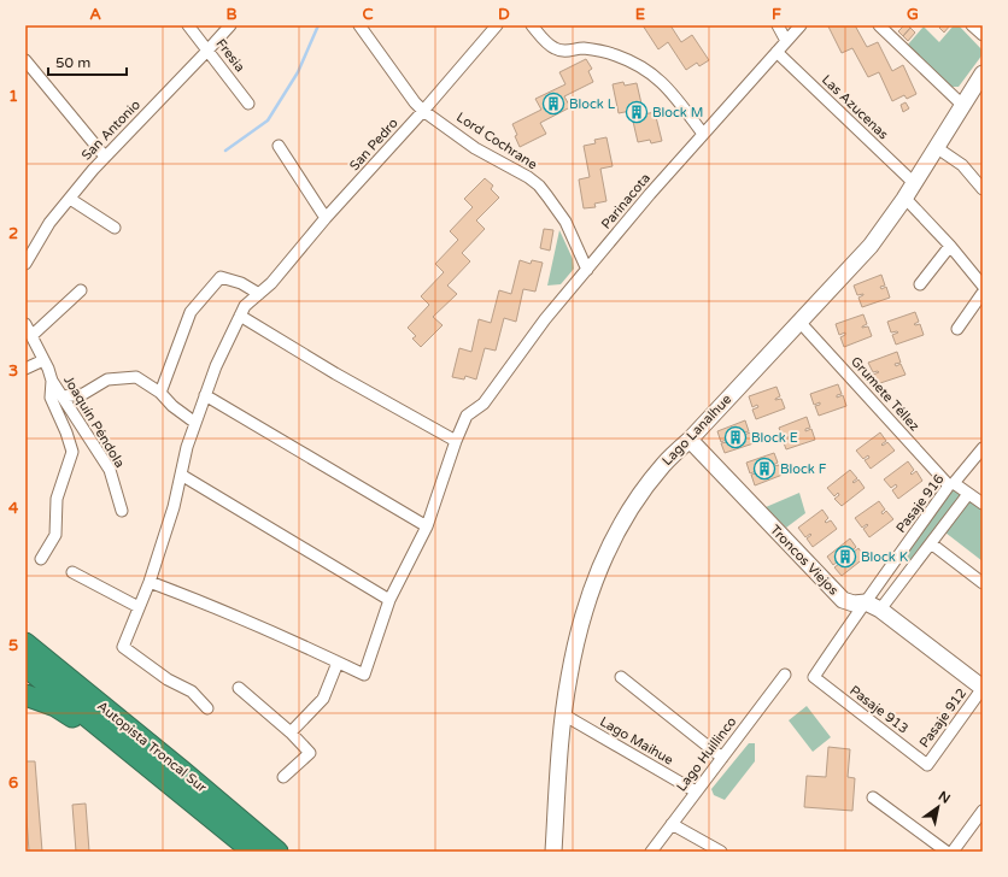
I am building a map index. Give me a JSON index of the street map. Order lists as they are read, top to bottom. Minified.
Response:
{"streets":{"highway":["Autopista Troncal Sur"],"main road":["Lago Lanalhue","Troncos Viejos"],"street":["Fresia","Las Azucenas","San Antonio","Lord Cochrane","San Pedro","Parinacota","Grumete Téllez","Joaquín Péndola","Pasaje 916","Pasaje 913","Pasaje 912","Lago Maihue","Lago Huillinco"]},"crossings":[["Fresia","San Antonio"],["Las Azucenas","Parinacota"],["Las Azucenas","Lago Lanalhue"],["Lord Cochrane","San Pedro"],["Lord Cochrane","Parinacota"],["Grumete Téllez","Lago Lanalhue"],["Grumete Téllez","Pasaje 916"],["Lago Lanalhue","Troncos Viejos"],["Lago Lanalhue","Lago Maihue"],["Pasaje 916","Troncos Viejos"],["Pasaje 916","Pasaje 913"],["Troncos Viejos","Pasaje 912"],["Pasaje 913","Pasaje 912"],["Lago Maihue","Lago Huillinco"]],"places":{"building":["Block L","Block M","Block E","Block F","Block K"]},"scale_bar":"50 m","north":"top right","grid":{"columns":["A","B","C","D","E","F","G"],"rows":["1","2","3","4","5","6"]}}
